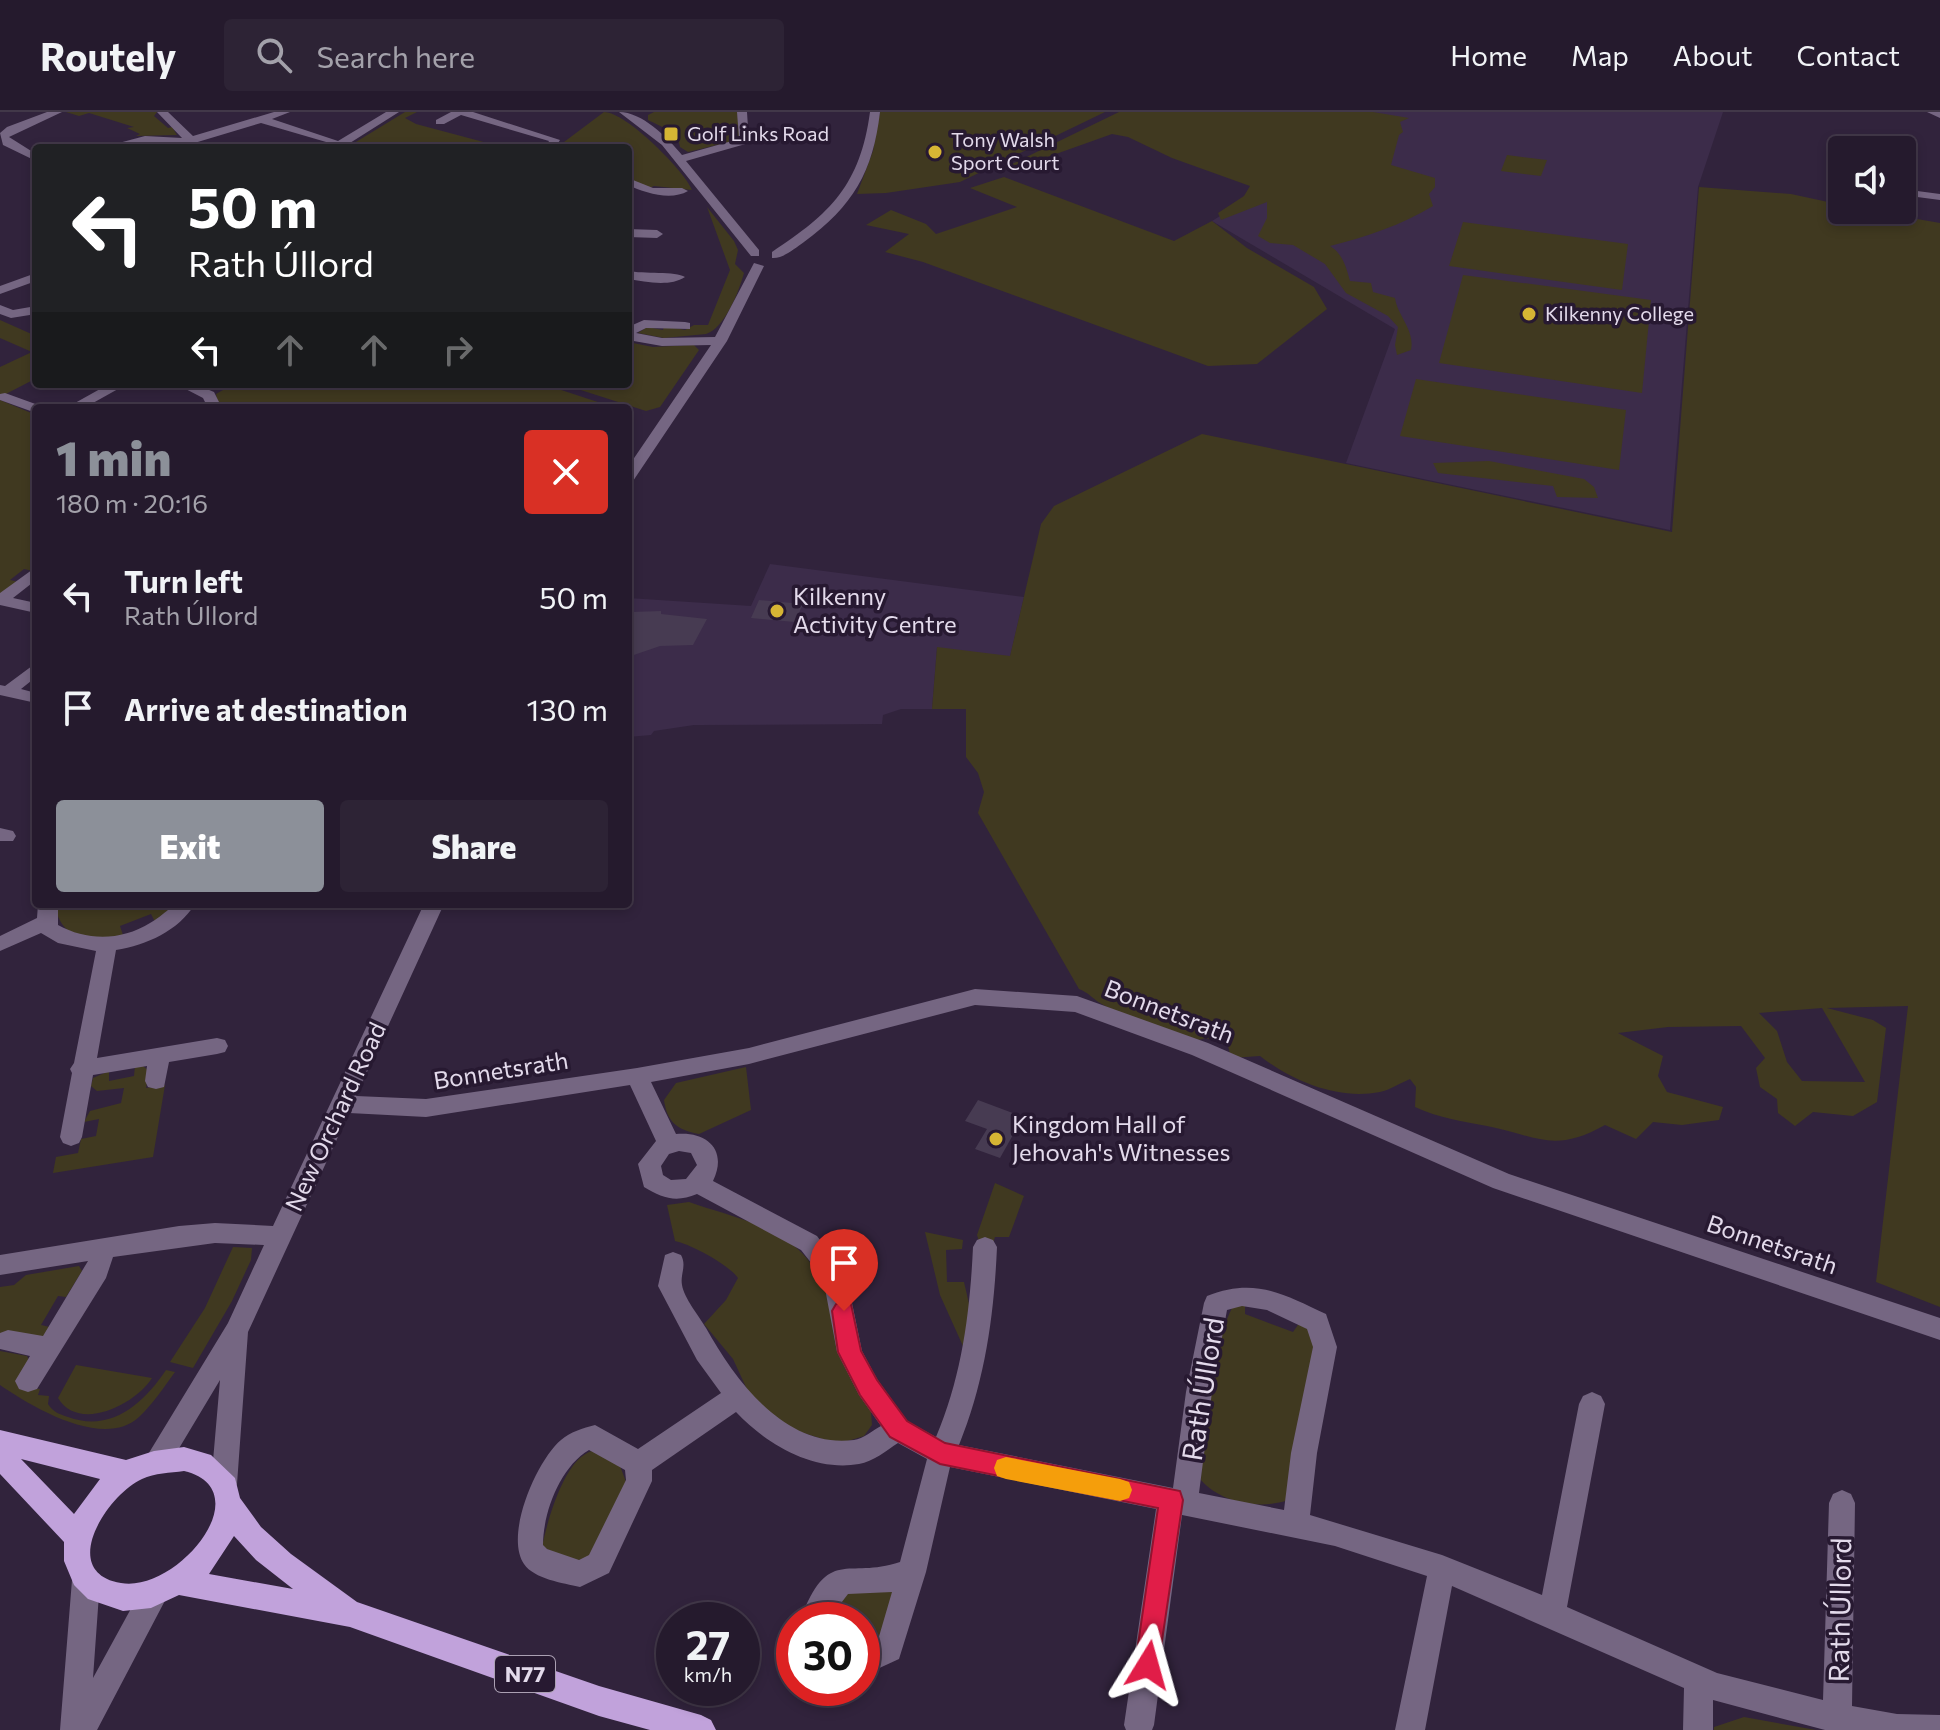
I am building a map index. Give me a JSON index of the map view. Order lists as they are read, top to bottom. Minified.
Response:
{"streets":{"main road":["N77"],"street":["Bonnetsrath","New Orchard Road","Rath Úllord"]},"crossings":[["Bonnetsrath","New Orchard Road"],["New Orchard Road","N77"]],"places":{"transit":["Golf Links Road"],"other":["Tony Walsh Sport Court","Kilkenny College","Kilkenny Activity Centre","Kingdom Hall of Jehovah's Witnesses"]},"page":{"header":"Routely","search":"Search here","nav":["Home","Map","About","Contact"],"turn":["50 m","Rath Úllord"],"heading":["1 min","180 m · 20:16"],"list":[{"name":"Turn left","note":"Rath Úllord","value":"50 m"},{"name":"Arrive at destination","value":"130 m"}],"buttons":["Exit","Share"],"speed":"27 km/h","limit":"30"}}
